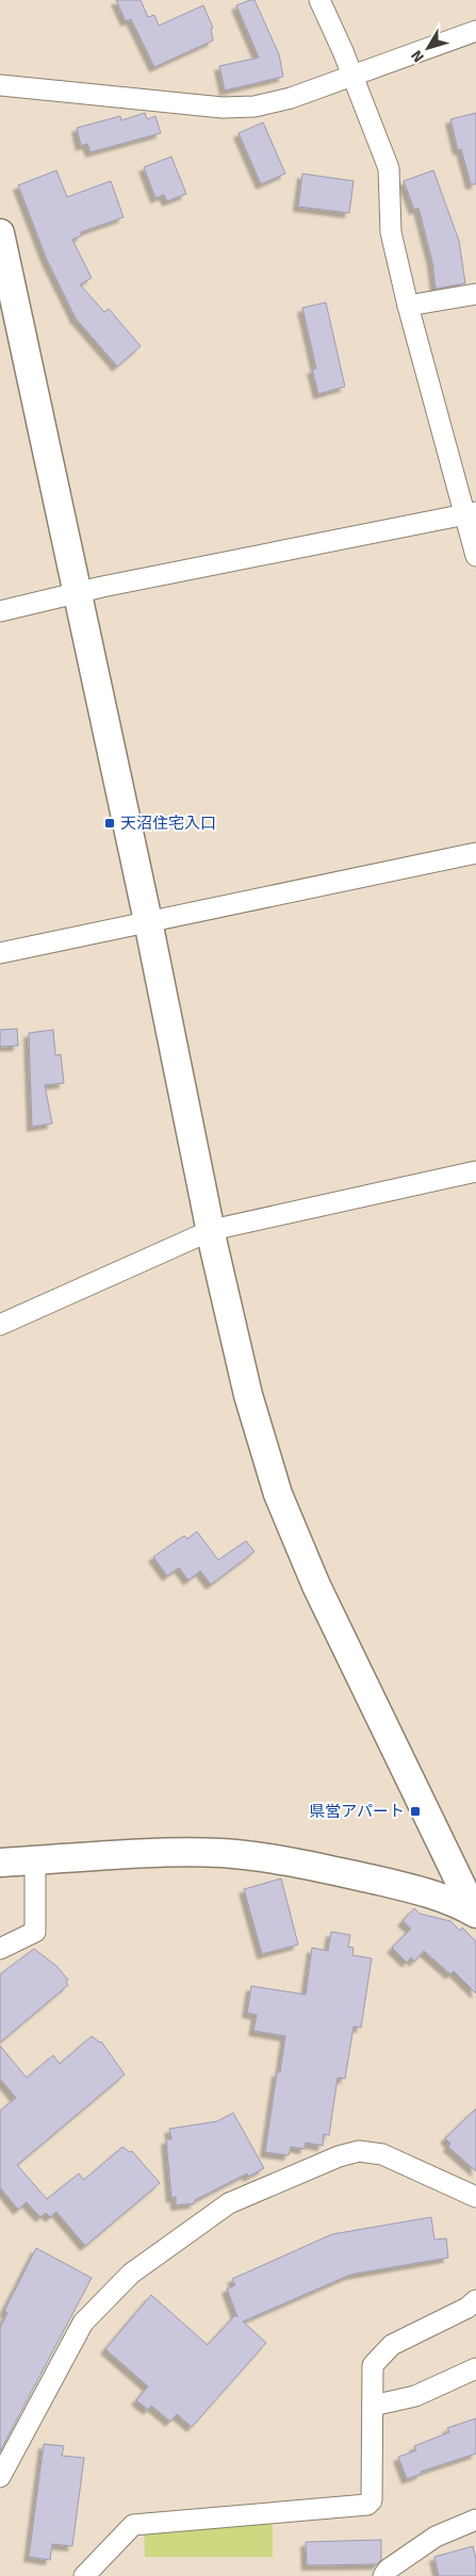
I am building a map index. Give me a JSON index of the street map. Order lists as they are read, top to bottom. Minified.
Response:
{"places":{"transit":["天沼住宅入口","県営アパート"]},"north":"bottom left"}
